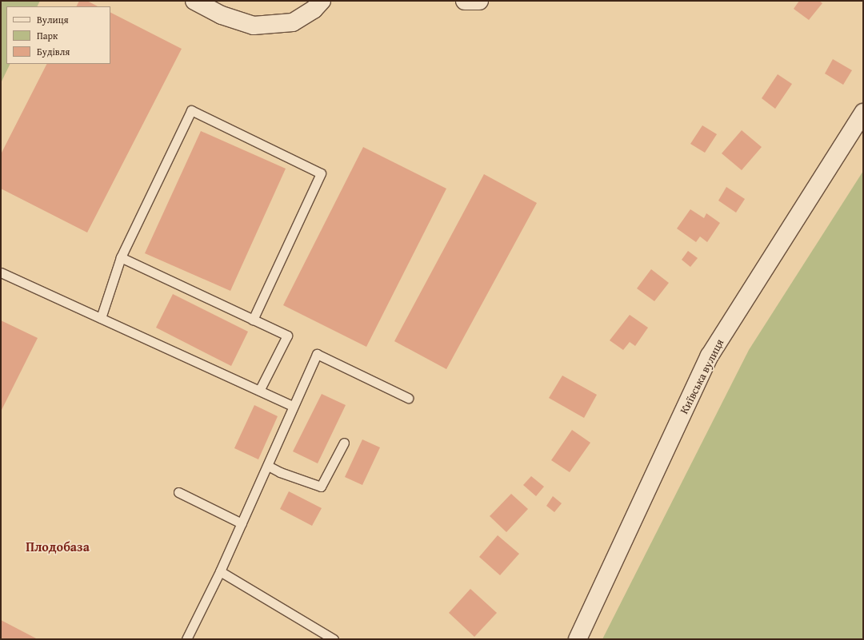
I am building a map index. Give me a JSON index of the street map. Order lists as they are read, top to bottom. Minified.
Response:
{"streets":{"main road":["Київська вулиця"]},"districts":["Плодобаза"],"legend":["Вулиця","Парк","Будівля"]}
